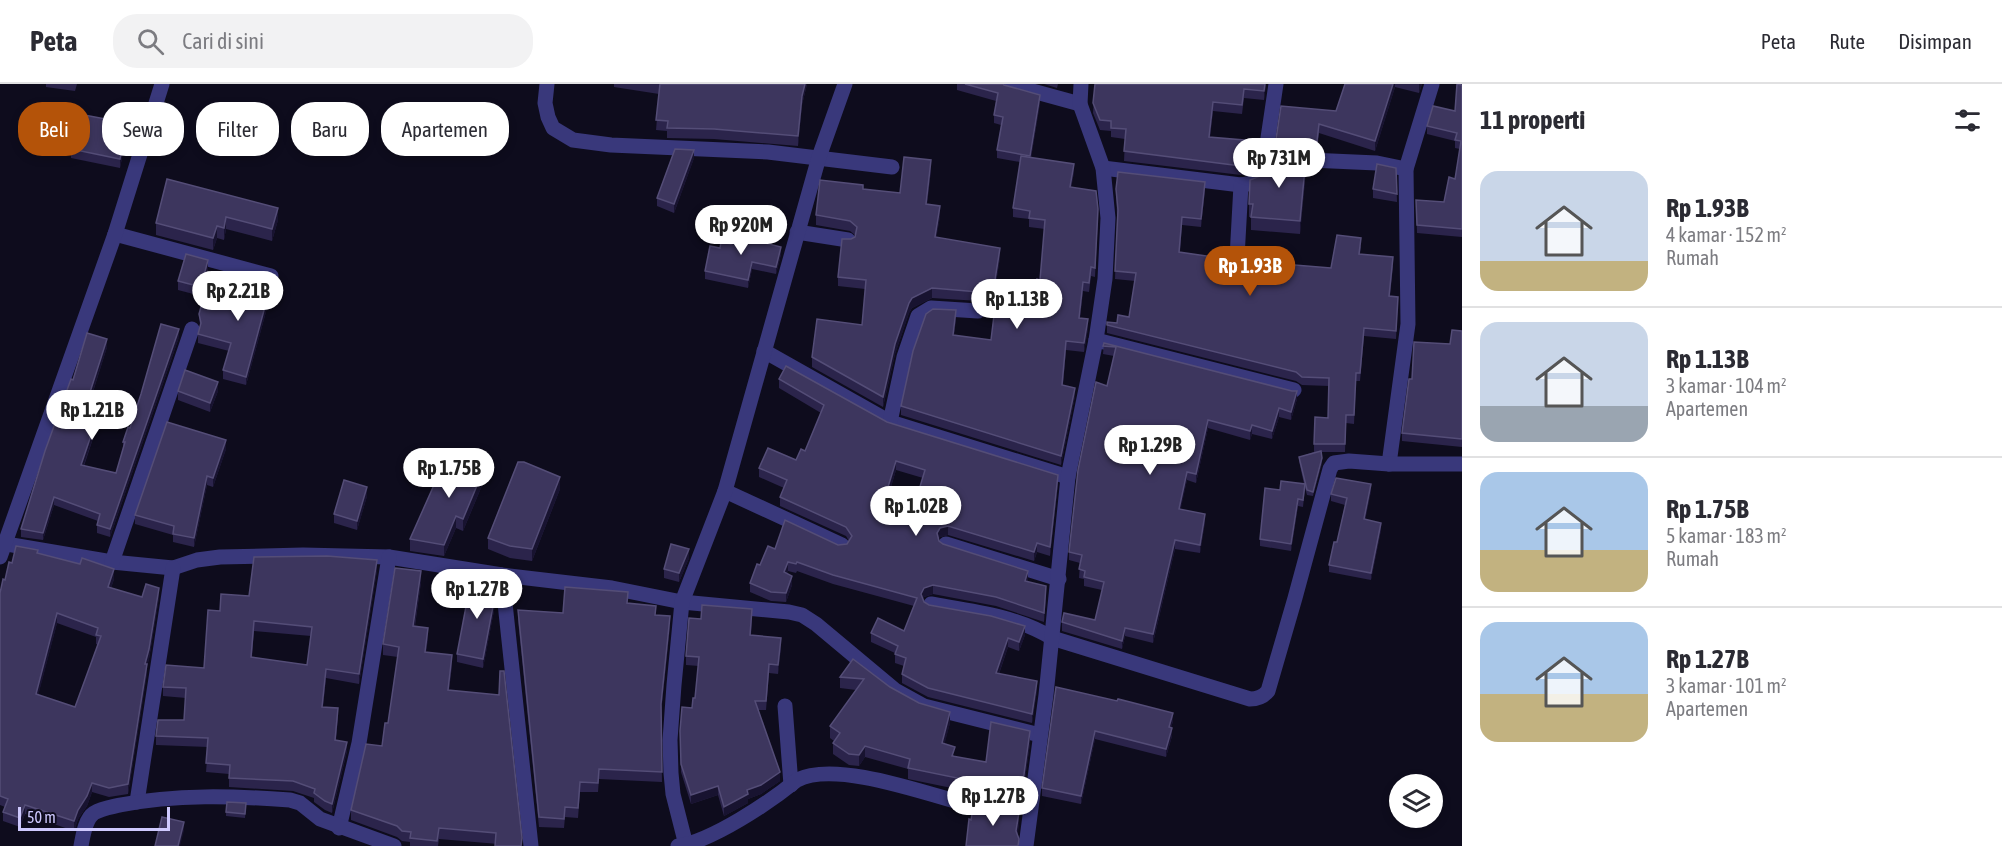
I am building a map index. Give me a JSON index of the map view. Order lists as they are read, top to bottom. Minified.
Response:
{"scale_bar":"50 m","page":{"header":"Peta","search":"Cari di sini","nav":["Peta","Rute","Disimpan"],"heading":"11 properti","chip":["Beli","Sewa","Filter","Baru","Apartemen"],"price":["Rp 731M","Rp 920M","Rp 1.93B","Rp 2.21B","Rp 1.13B","Rp 1.21B","Rp 1.29B","Rp 1.75B","Rp 1.02B","Rp 1.27B","Rp 1.27B"],"list":[{"name":"Rp 1.93B","note":"4 kamar · 152 m² · Rumah"},{"name":"Rp 1.13B","note":"3 kamar · 104 m² · Apartemen"},{"name":"Rp 1.75B","note":"5 kamar · 183 m² · Rumah"},{"name":"Rp 1.27B","note":"3 kamar · 101 m² · Apartemen"}],"scale":"50 m"}}
